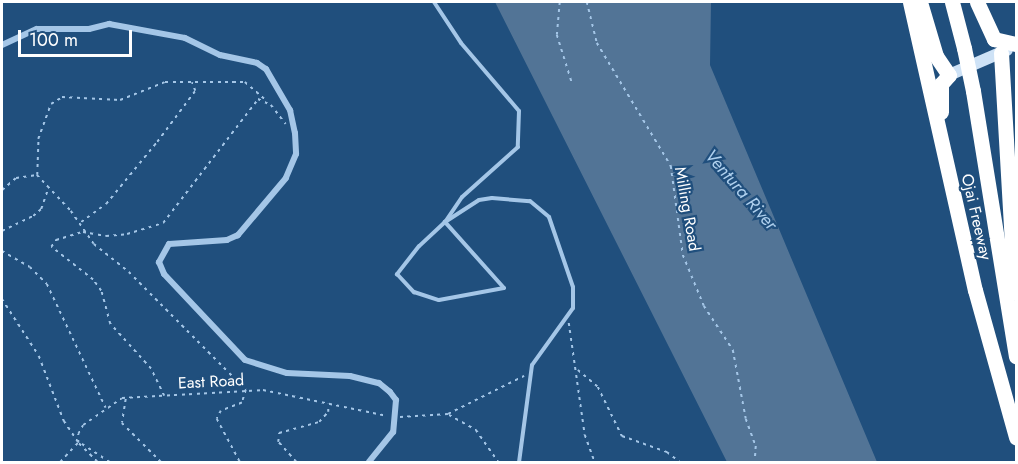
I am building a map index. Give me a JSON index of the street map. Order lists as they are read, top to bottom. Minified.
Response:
{"streets":{"highway":["Ojai Freeway"],"path":["Milling Road","East Road"]},"water":["Ventura River"],"scale_bar":"100 m"}
